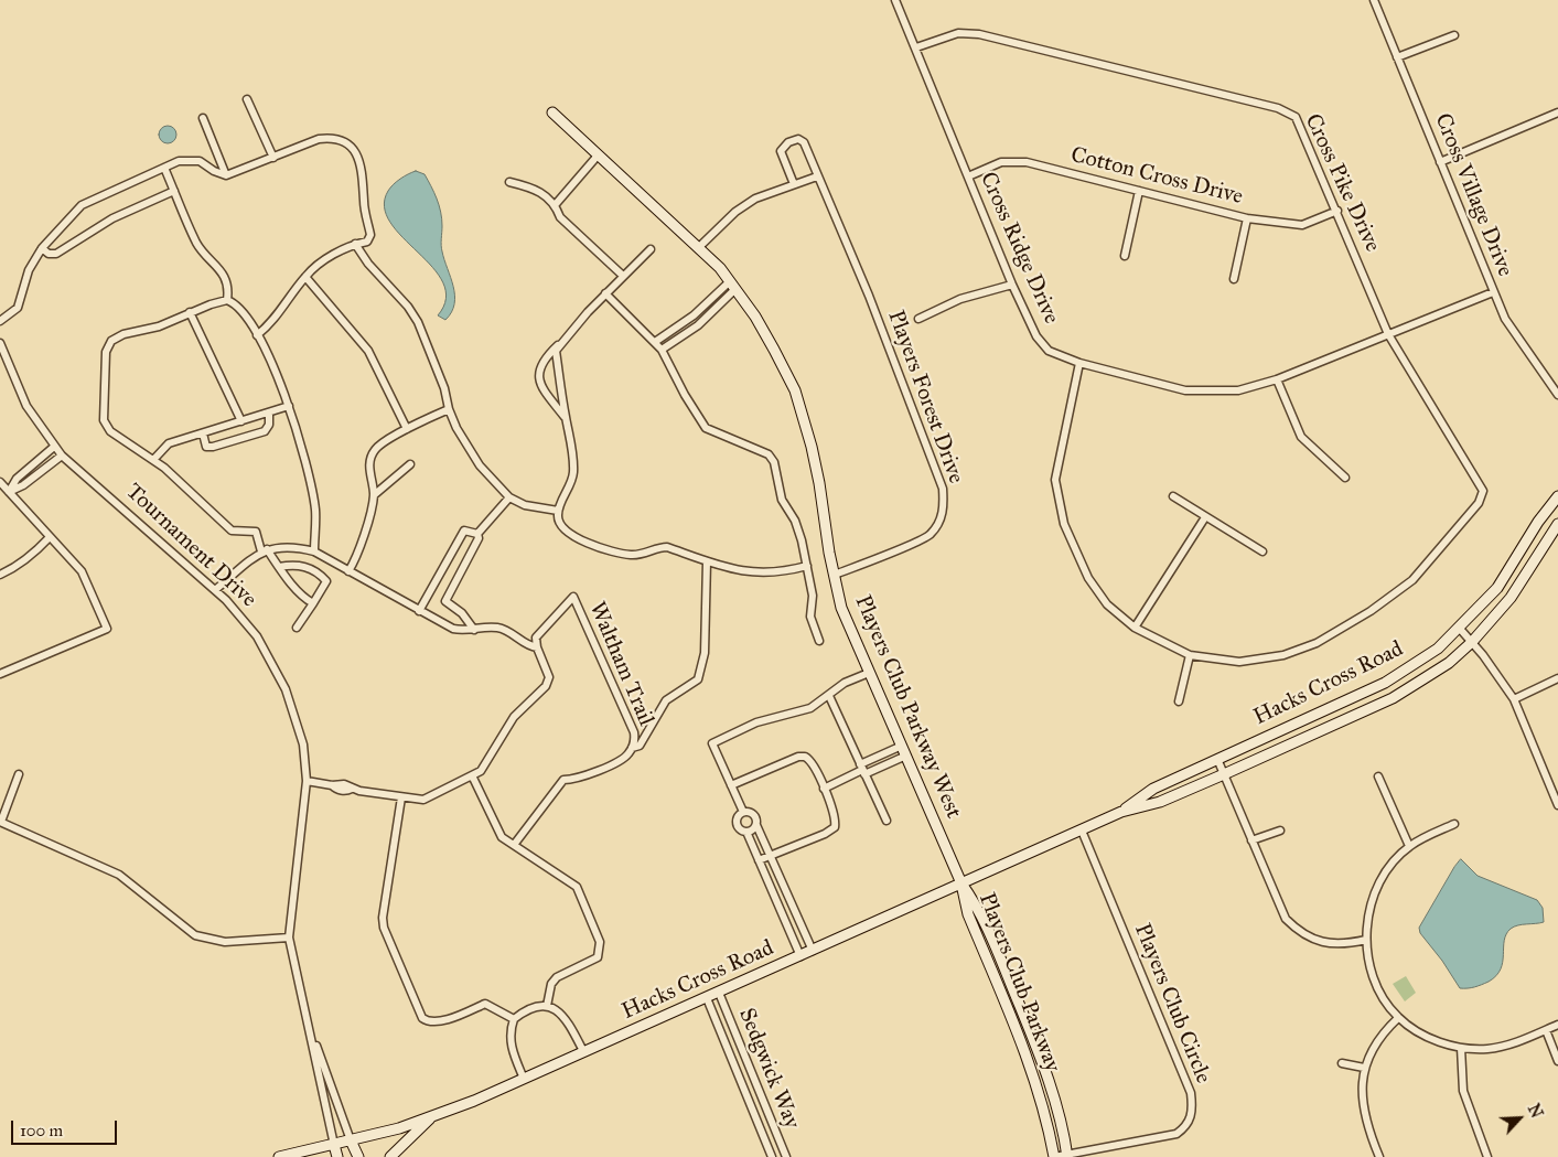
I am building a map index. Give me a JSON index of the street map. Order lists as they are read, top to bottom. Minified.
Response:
{"streets":{"main road":["Tournament Drive","Hacks Cross Road","Players Club Parkway West","Players Club Parkway"],"street":["Cotton Cross Drive","Cross Pike Drive","Cross Village Drive","Cross Ridge Drive","Players Forest Drive","Waltham Trail","Players Club Circle","Sedgwick Way"]},"crossings":[["Cotton Cross Drive","Cross Pike Drive"],["Cotton Cross Drive","Cross Ridge Drive"],["Cross Pike Drive","Cross Ridge Drive"],["Cross Village Drive","Cross Ridge Drive"],["Players Forest Drive","Players Club Parkway West"],["Tournament Drive","Hacks Cross Road"],["Hacks Cross Road","Players Club Parkway West"],["Hacks Cross Road","Players Club Parkway"],["Hacks Cross Road","Players Club Circle"],["Hacks Cross Road","Sedgwick Way"],["Players Club Parkway West","Players Club Parkway"],["Players Club Parkway","Players Club Circle"]],"scale_bar":"100 m","north":"top right"}
